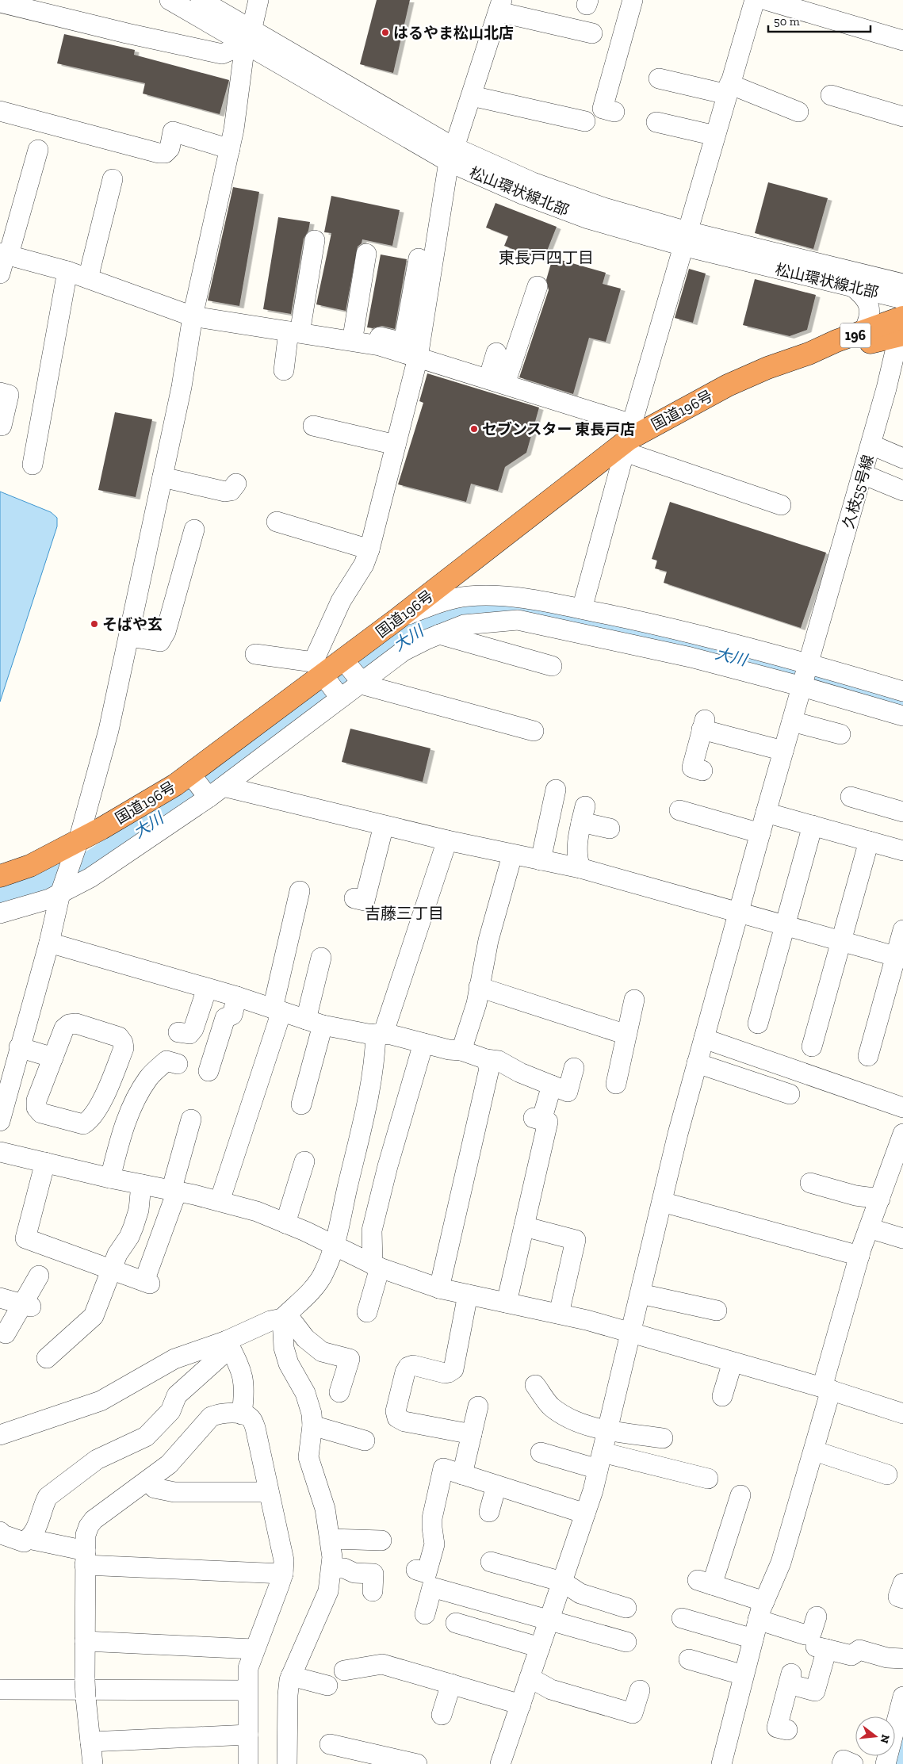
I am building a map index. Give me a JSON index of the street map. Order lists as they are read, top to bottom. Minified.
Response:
{"streets":{"highway":["196","国道196号"],"street":["松山環状線北部","久枝55号線"]},"crossings":[["国道196号","久枝55号線"]],"districts":["東長戸四丁目","吉藤三丁目"],"water":["大川"],"places":["はるやま松山北店","セブンスター 東長戸店","そばや玄"],"scale_bar":"50 m","north":"right"}
